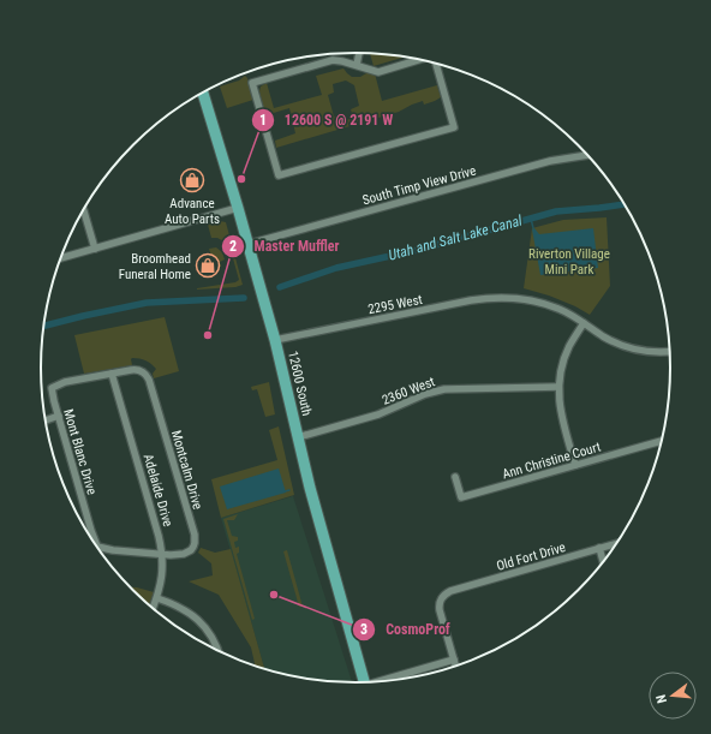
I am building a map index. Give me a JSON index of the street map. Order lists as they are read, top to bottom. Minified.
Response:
{"streets":{"main road":["12600 South"],"street":["South Timp View Drive","2295 West","2360 West","Mont Blanc Drive","Ann Christine Court","Montcalm Drive","Adelaide Drive","Old Fort Drive"]},"crossings":[["South Timp View Drive","12600 South"],["2295 West","12600 South"],["12600 South","2360 West"],["Mont Blanc Drive","Montcalm Drive"],["Mont Blanc Drive","Adelaide Drive"],["Montcalm Drive","Adelaide Drive"]],"water":["Utah and Salt Lake Canal"],"parks":["Riverton Village Mini Park"],"places":{"other":["12600 S @ 2191 W","Master Muffler","CosmoProf"],"shop":["Advance Auto Parts","Broomhead Funeral Home"]},"north":"left"}
